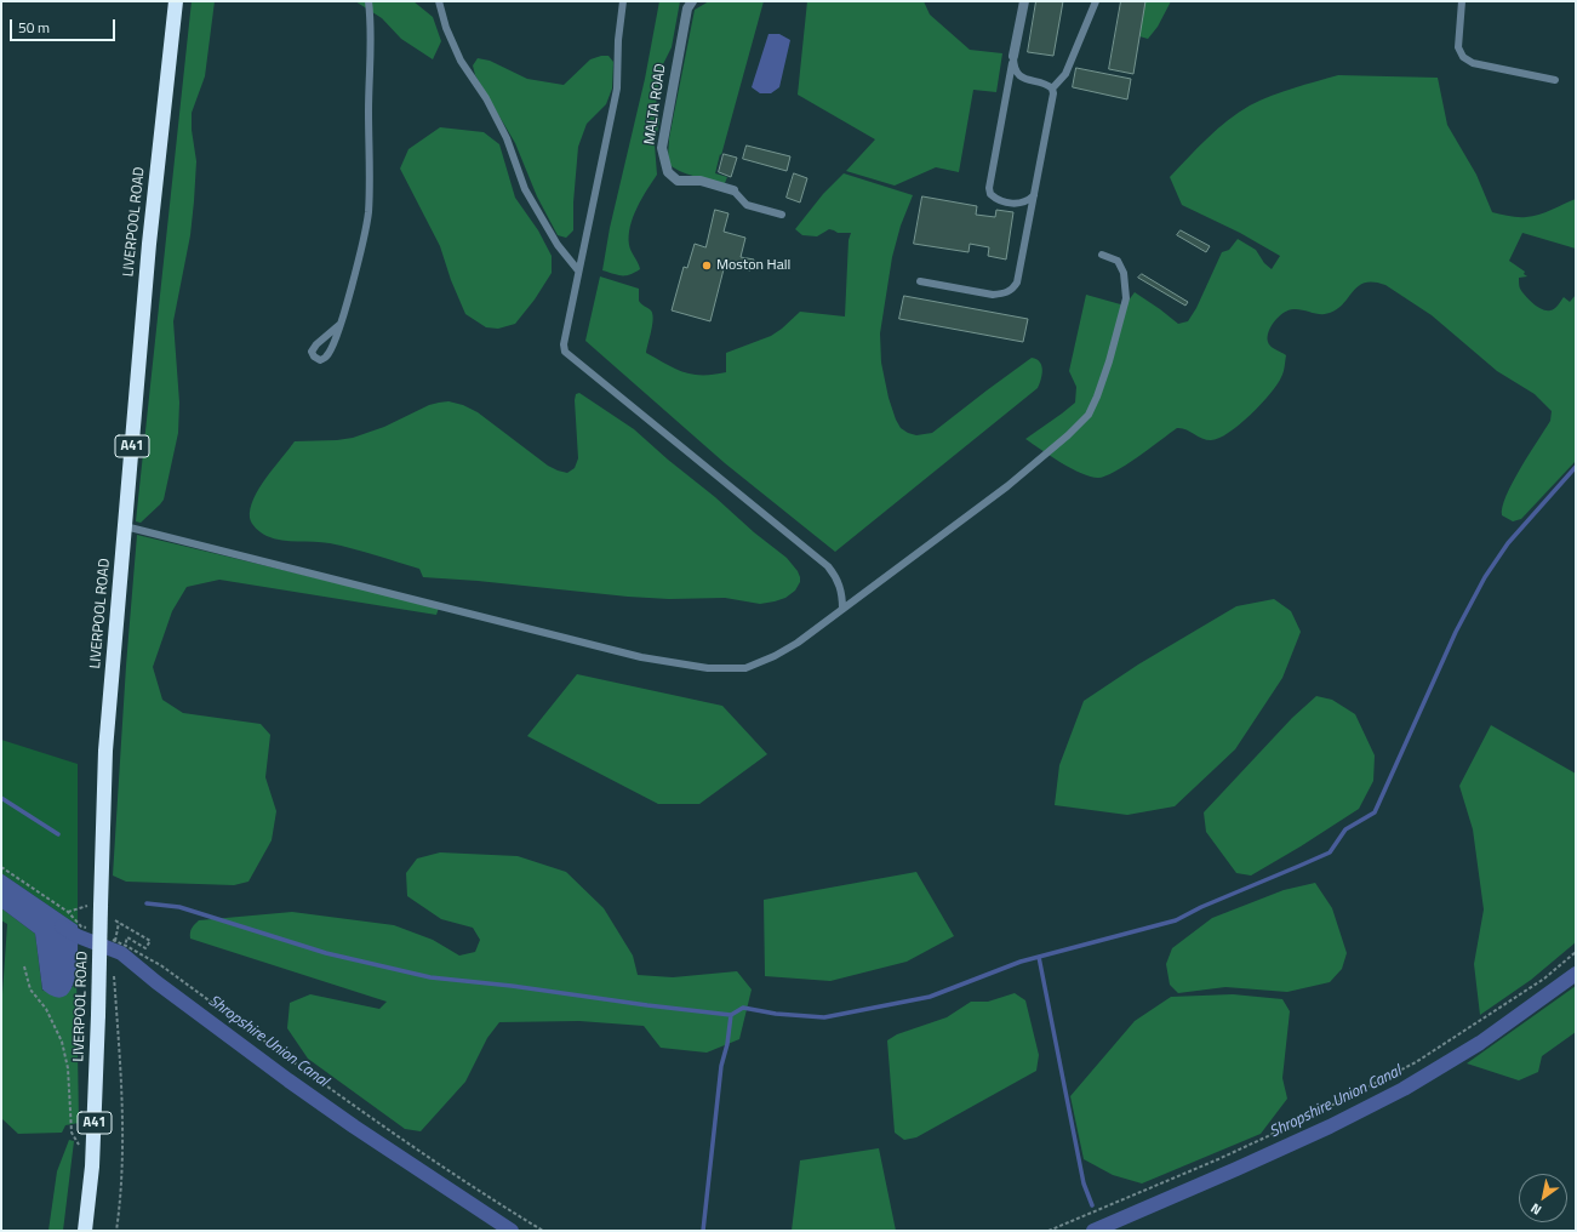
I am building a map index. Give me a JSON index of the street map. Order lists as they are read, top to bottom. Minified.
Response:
{"streets":{"highway":["LIVERPOOL ROAD","A41"],"street":["MALTA ROAD"]},"water":["Shropshire Union Canal"],"places":["Moston Hall"],"scale_bar":"50 m","north":"bottom left"}
